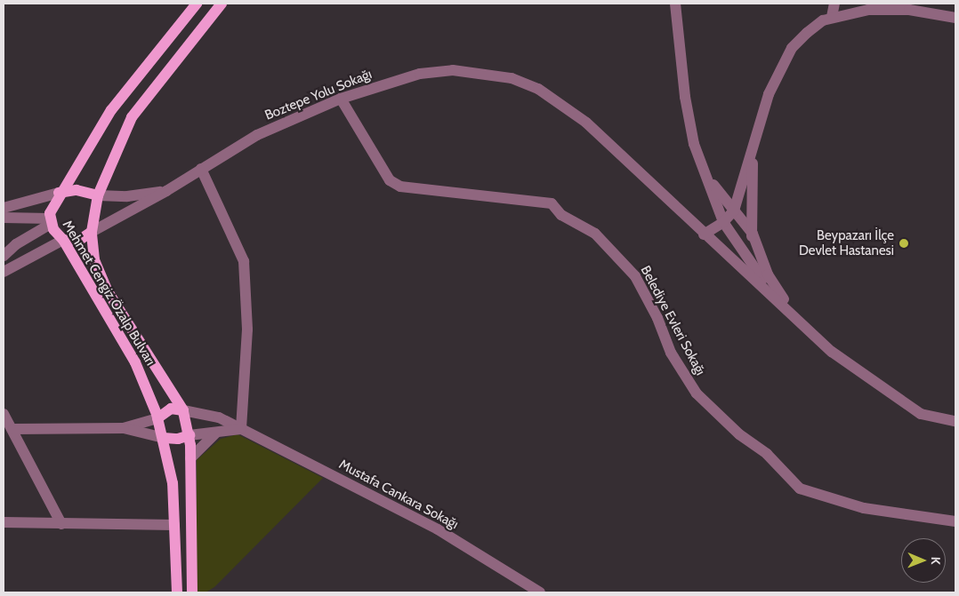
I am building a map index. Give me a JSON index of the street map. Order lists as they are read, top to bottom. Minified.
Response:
{"streets":{"main road":["Mehmet Cengiz Özalp Bulvarı"],"street":["Boztepe Yolu Sokağı","Belediye Evleri Sokağı","Mustafa Cankara Sokağı"]},"crossings":[["Boztepe Yolu Sokağı","Mehmet Cengiz Özalp Bulvarı"],["Boztepe Yolu Sokağı","Belediye Evleri Sokağı"],["Mehmet Cengiz Özalp Bulvarı","Mustafa Cankara Sokağı"]],"places":["Beypazarı İlçe Devlet Hastanesi"],"north":"right"}
